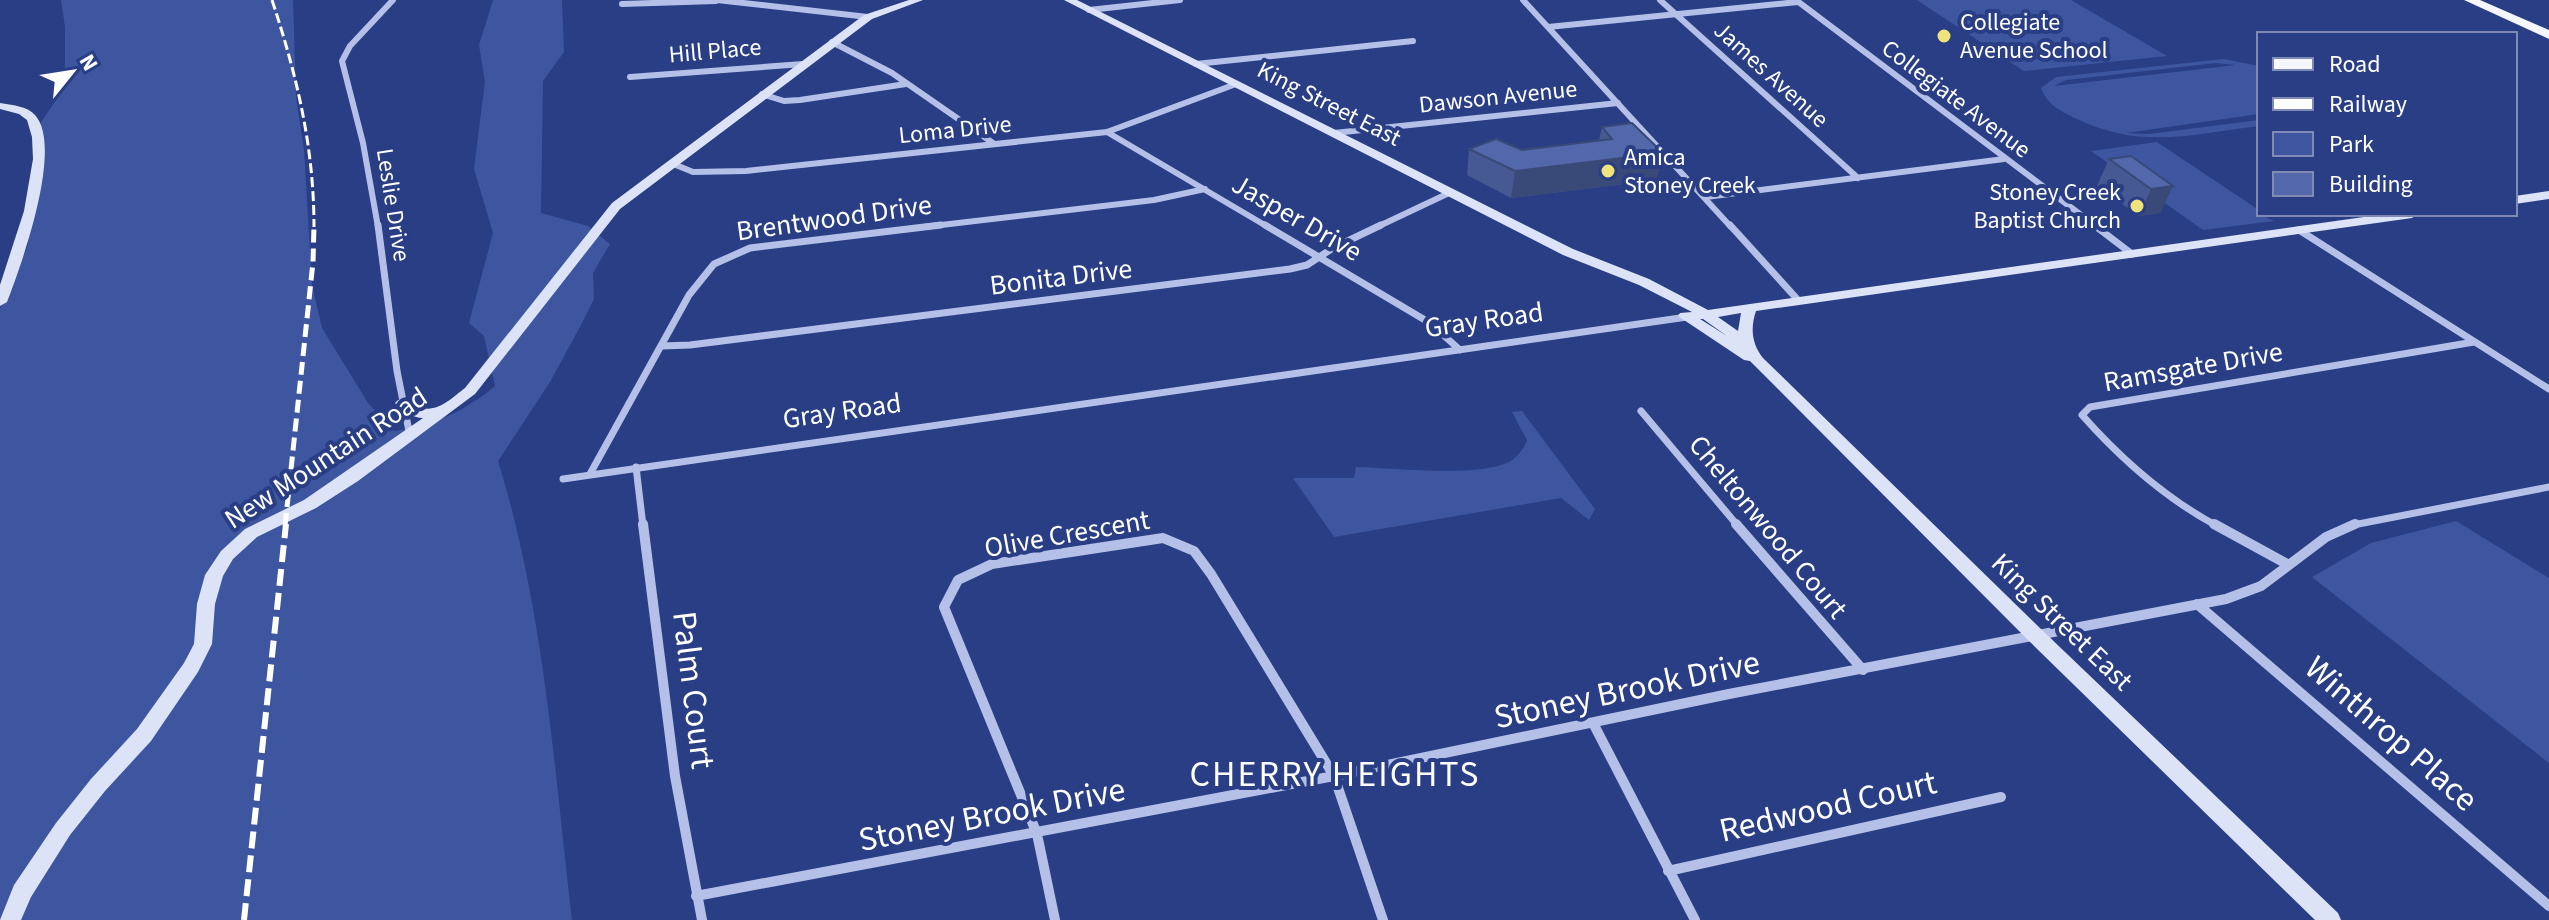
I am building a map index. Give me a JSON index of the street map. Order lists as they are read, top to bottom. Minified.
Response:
{"streets":{"main road":["King Street East","Gray Road","New Mountain Road"],"street":["Hill Place","James Avenue","Dawson Avenue","Collegiate Avenue","Loma Drive","Leslie Drive","Brentwood Drive","Jasper Drive","Bonita Drive","Ramsgate Drive","Cheltonwood Court","Olive Crescent","Palm Court","Stoney Brook Drive","Winthrop Place","Redwood Court"]},"crossings":[["Hill Place","New Mountain Road"],["Dawson Avenue","King Street East"],["Collegiate Avenue","Gray Road"],["King Street East","Loma Drive"],["King Street East","Bonita Drive"],["King Street East","Gray Road"],["King Street East","Stoney Brook Drive"],["Loma Drive","Jasper Drive"],["Loma Drive","New Mountain Road"],["Leslie Drive","New Mountain Road"],["Brentwood Drive","Jasper Drive"],["Brentwood Drive","Bonita Drive"],["Brentwood Drive","Gray Road"],["Jasper Drive","Bonita Drive"],["Jasper Drive","Gray Road"],["Gray Road","Palm Court"],["Ramsgate Drive","Stoney Brook Drive"],["Cheltonwood Court","Stoney Brook Drive"],["Olive Crescent","Stoney Brook Drive"],["Palm Court","Stoney Brook Drive"],["Stoney Brook Drive","Winthrop Place"]],"districts":["CHERRY HEIGHTS"],"places":["Collegiate Avenue School","Amica Stoney Creek","Stoney Creek Baptist Church"],"legend":["Road","Railway","Park","Building"],"north":"top right"}
